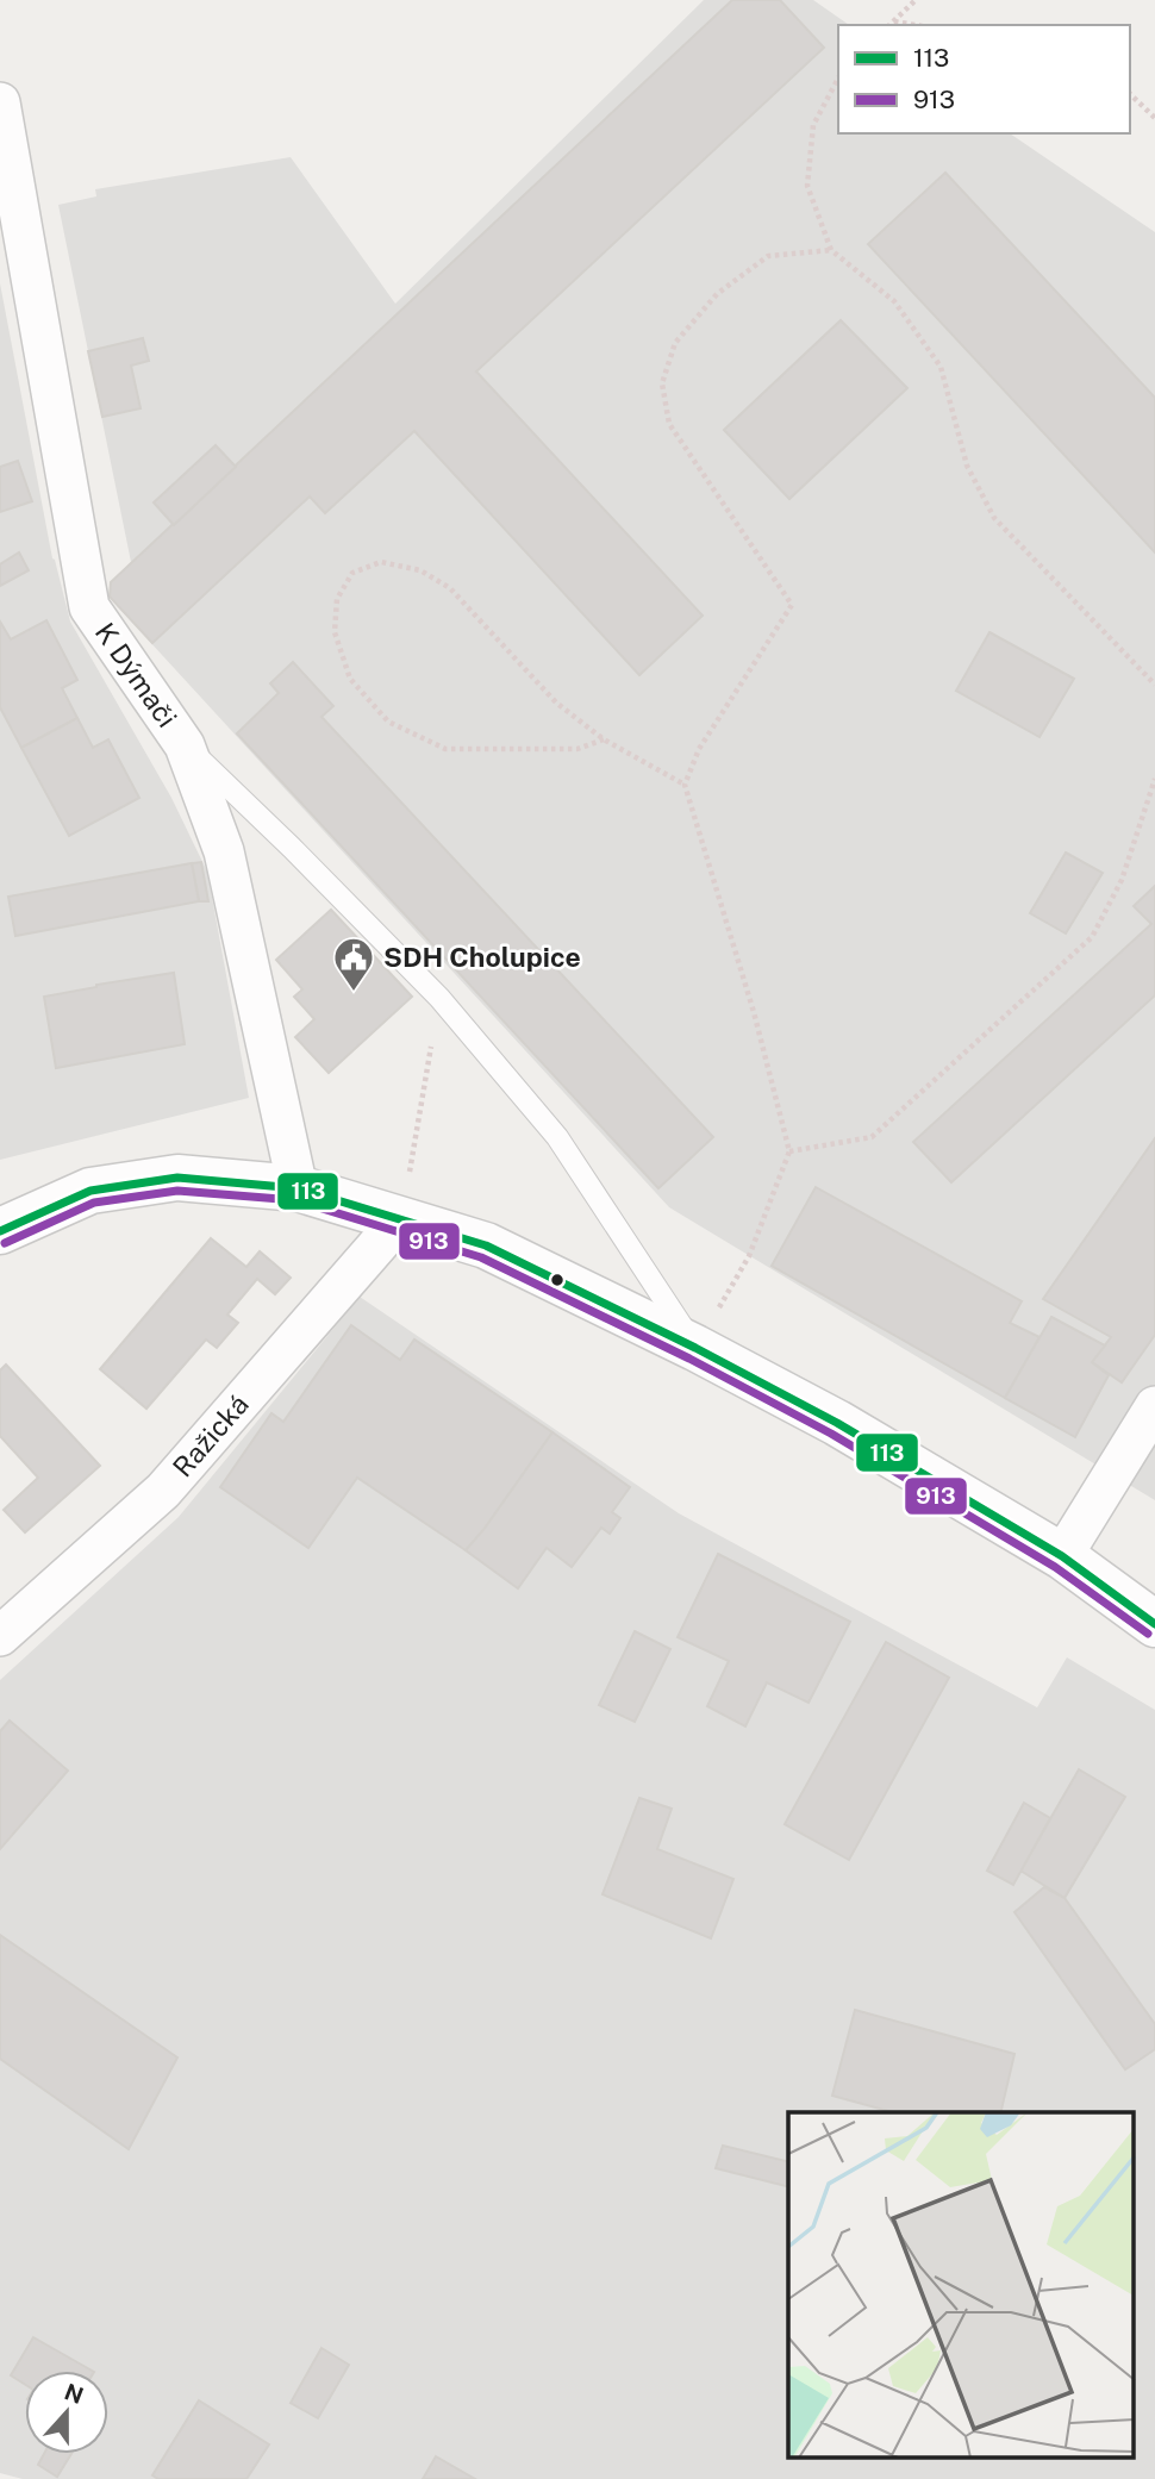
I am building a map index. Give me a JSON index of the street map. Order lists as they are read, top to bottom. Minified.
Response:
{"streets":{"street":["K Dýmači","Ražická"]},"places":{"public building":["SDH Cholupice"]},"lines":["transit line 113","transit line 913"],"legend":["113","913"],"north":"top"}
